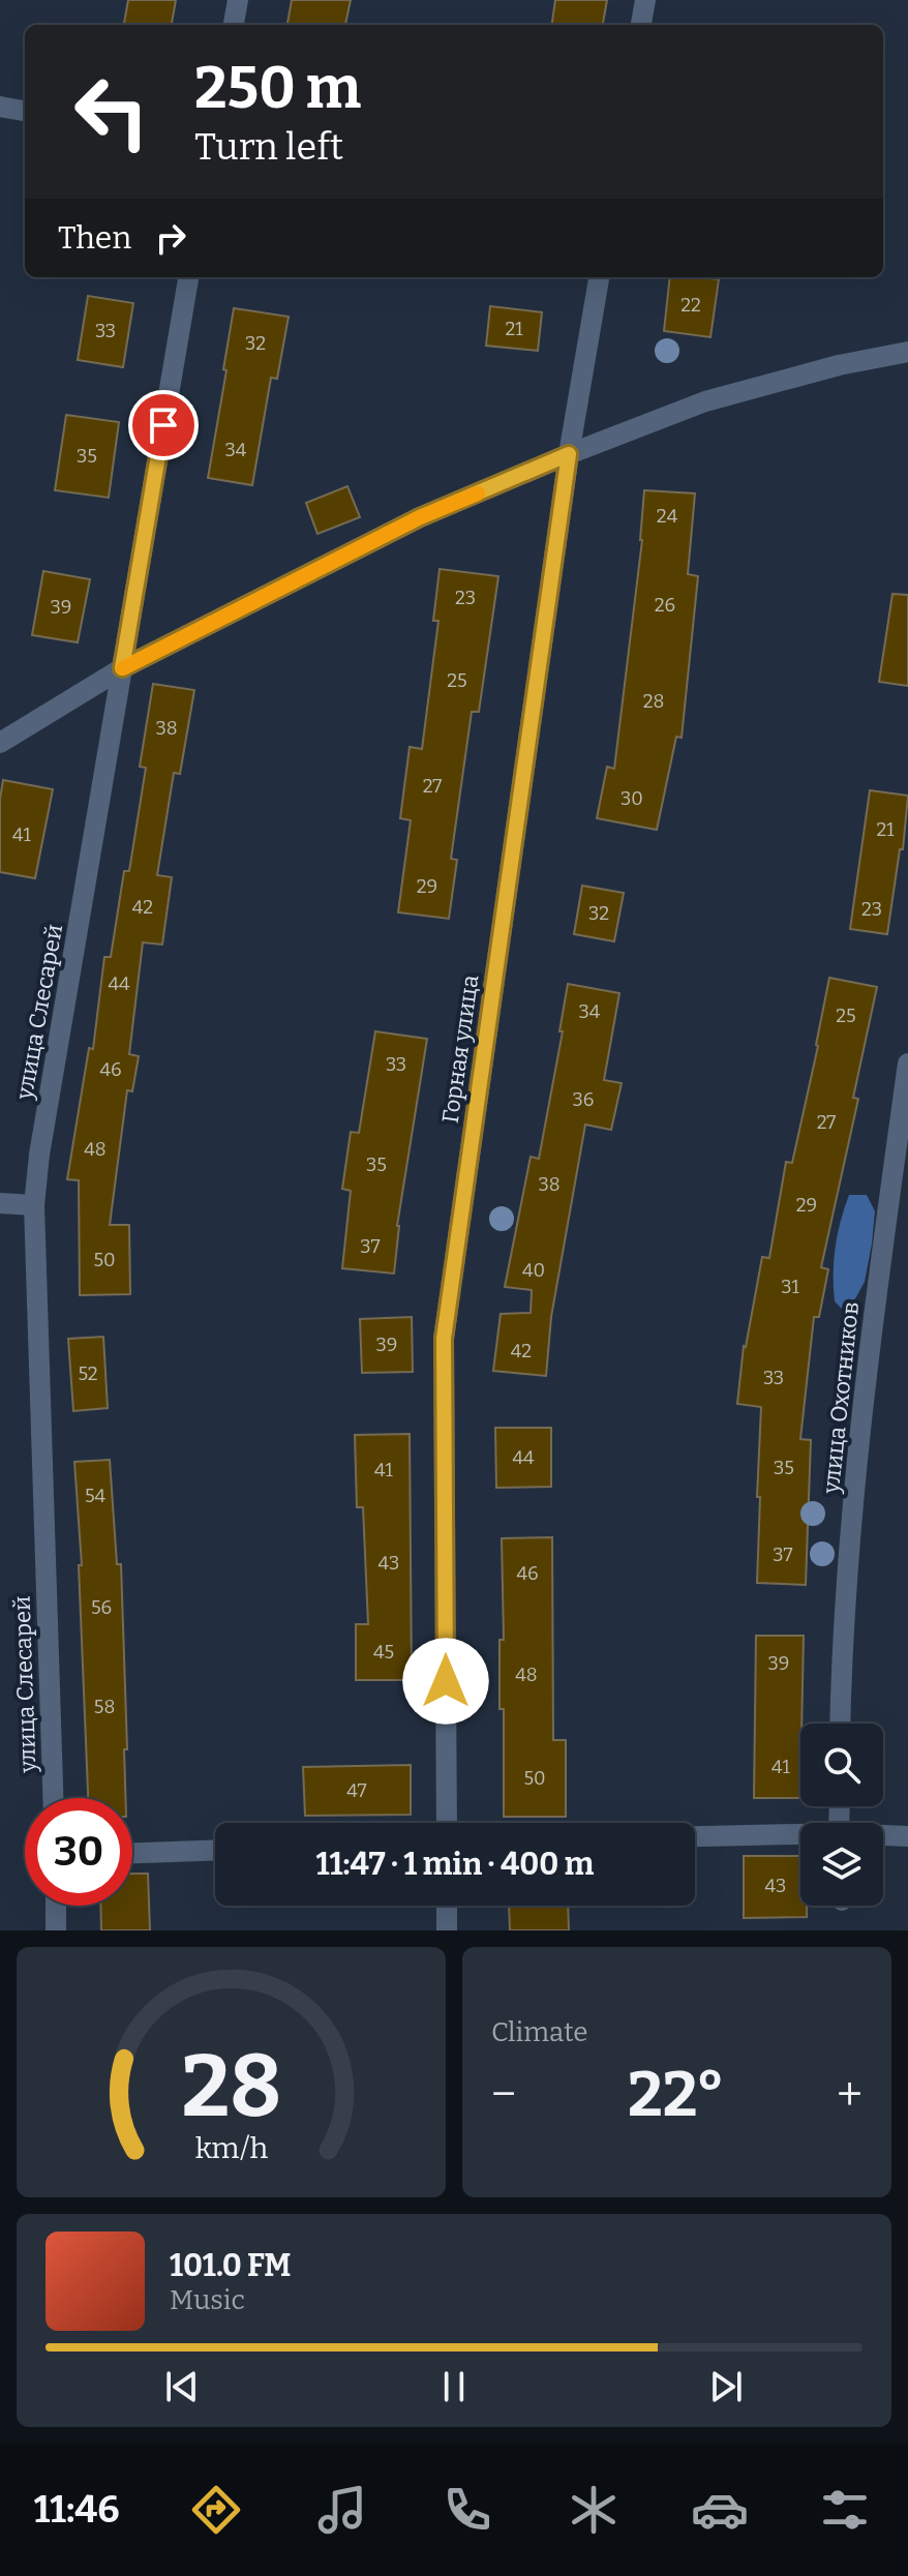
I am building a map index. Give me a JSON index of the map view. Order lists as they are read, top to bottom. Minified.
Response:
{"streets":{"street":["улица Слесарей","Горная улица","улица Охотников"]},"house_numbers":["22","21","33","32","34","35","24","23","26","39","25","28","38","27","30","21","41","29","42","23","32","44","34","25","33","46","36","27","48","35","38","29","37","50","40","31","39","42","52","33","44","35","41","54","37","43","46","56","45","39","48","58","41","50","47","43"],"page":{"turn":["250 m","Turn left"],"then":"Then","limit":"30","trip":"11:47 · 1 min · 400 m","tile":"Climate","heat":["−","22°","+"],"song":["101.0 FM","Music"],"tabs":"11:46","gauge":["28","km/h"]}}
